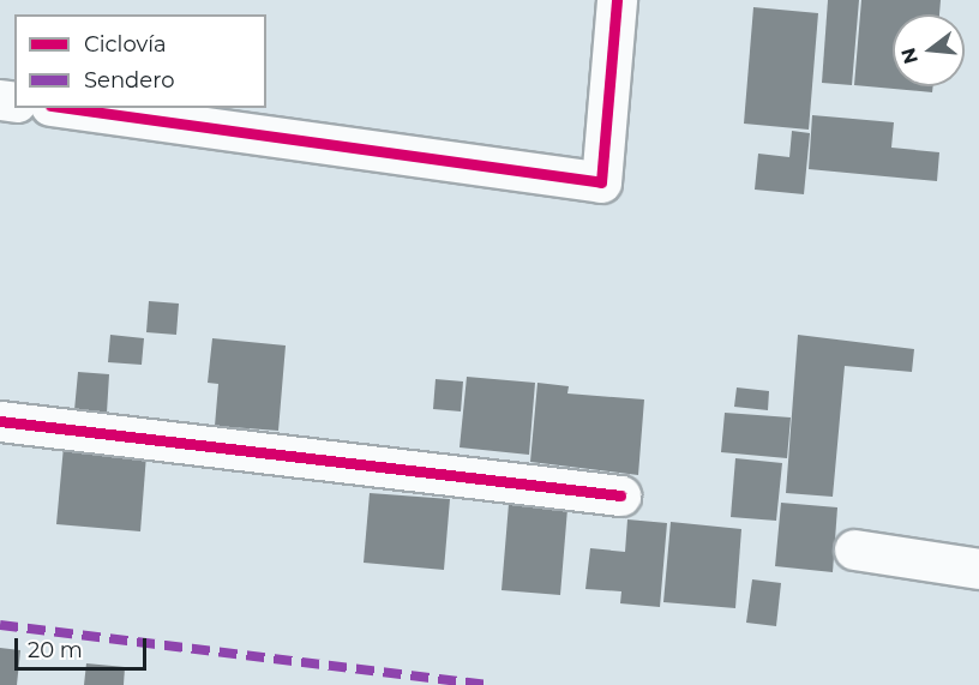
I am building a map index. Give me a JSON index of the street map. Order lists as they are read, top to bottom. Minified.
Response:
{"legend":["Ciclovía","Sendero"],"scale_bar":"20 m","north":"left"}
